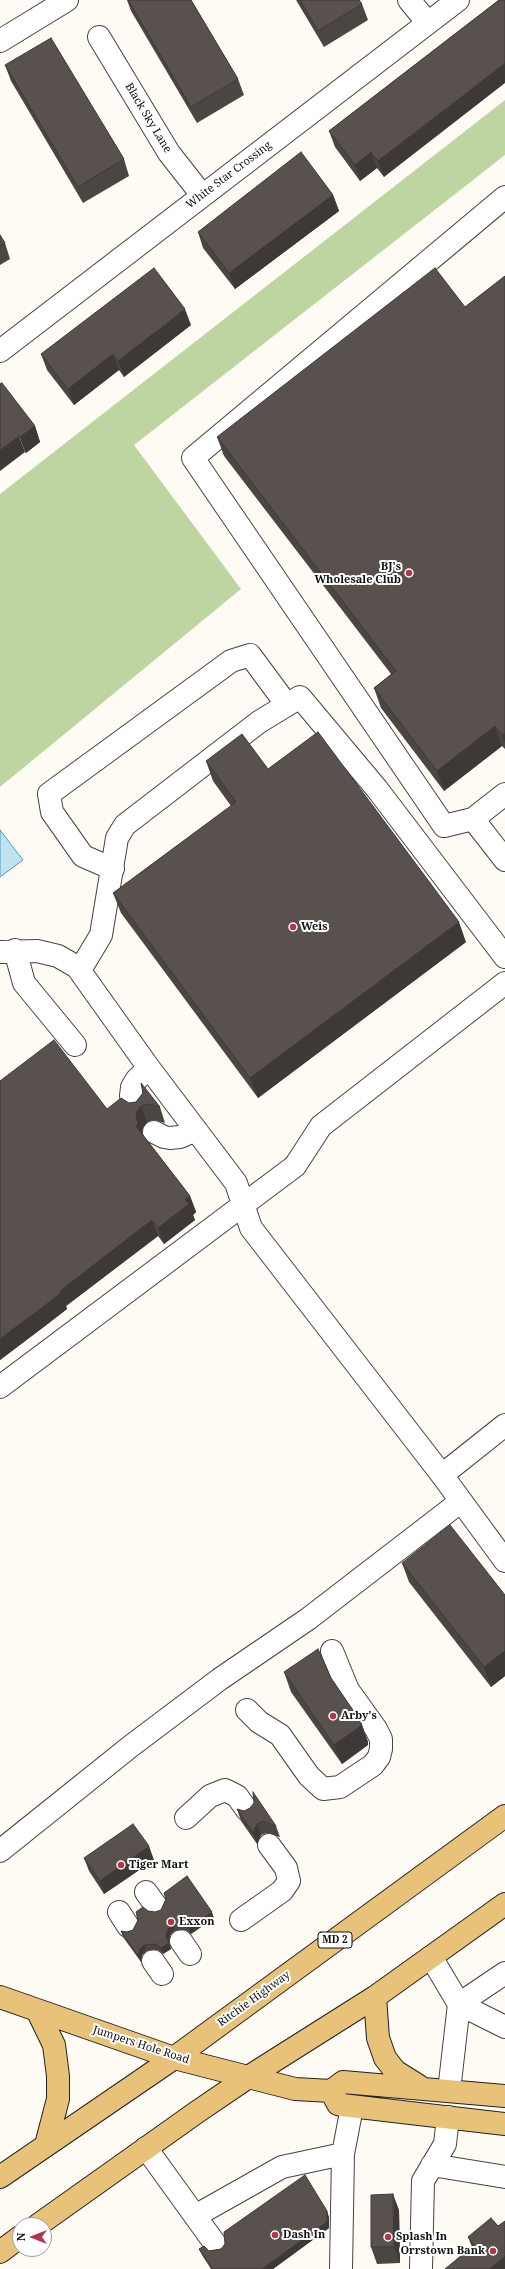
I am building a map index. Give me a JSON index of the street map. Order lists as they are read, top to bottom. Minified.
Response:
{"streets":{"main road":["MD 2","Ritchie Highway","Jumpers Hole Road"],"street":["Black Sky Lane","White Star Crossing"]},"crossings":[["Black Sky Lane","White Star Crossing"],["Ritchie Highway","Jumpers Hole Road"]],"places":["BJ's Wholesale Club","Weis","Arby's","Tiger Mart","Exxon","Dash In","Splash In","Orrstown Bank"],"north":"left"}
